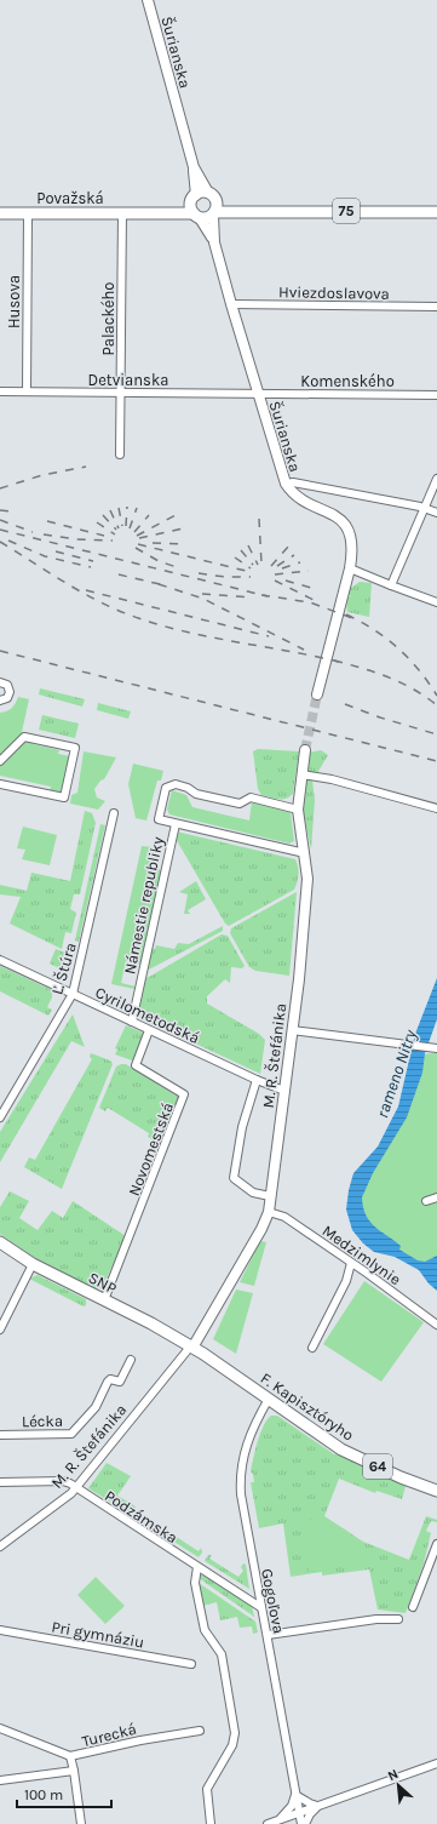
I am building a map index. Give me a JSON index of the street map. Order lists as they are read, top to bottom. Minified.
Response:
{"streets":{"main road":["Považská","75","SNP","F. Kapisztóryho","64"],"street":["Šurianska","Hviezdoslavova","Husova","Palackého","Detvianska","Komenského","Námestie republiky","Ľ. Štúra","Cyrilometodská","M. R. Štefánika","Novomestská","Medzimlynie","Lécka","Podzámska","Gogoľova","Pri gymnáziu","Turecká"]},"crossings":[["Šurianska","Považská"],["Šurianska","75"],["Šurianska","Hviezdoslavova"],["Šurianska","Detvianska"],["Šurianska","Komenského"],["Považská","75"],["Považská","Husova"],["Považská","Palackého"],["Husova","Detvianska"],["Palackého","Detvianska"],["Detvianska","Komenského"],["Námestie republiky","Cyrilometodská"],["Námestie republiky","M. R. Štefánika"],["Ľ. Štúra","Cyrilometodská"],["Cyrilometodská","M. R. Štefánika"],["Cyrilometodská","Novomestská"],["M. R. Štefánika","Medzimlynie"],["M. R. Štefánika","SNP"],["M. R. Štefánika","F. Kapisztóryho"],["M. R. Štefánika","Podzámska"],["Novomestská","SNP"],["SNP","F. Kapisztóryho"],["F. Kapisztóryho","Gogoľova"],["Podzámska","Gogoľova"]],"water":["rameno Nitry"],"scale_bar":"100 m","north":"top left"}
